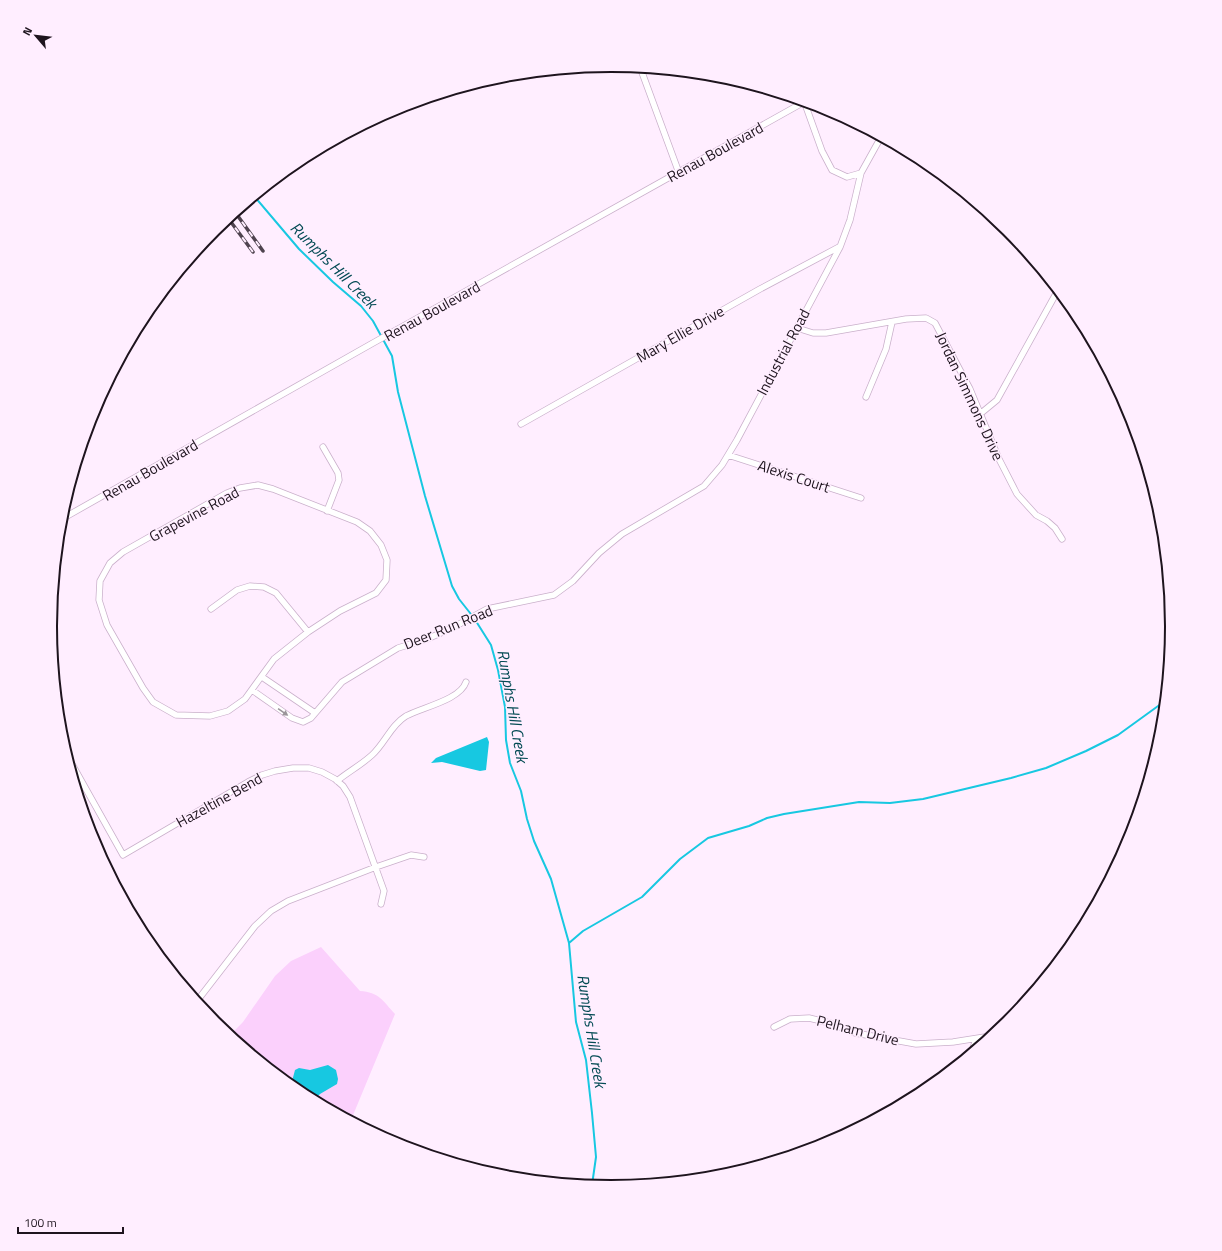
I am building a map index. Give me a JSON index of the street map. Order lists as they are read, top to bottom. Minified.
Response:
{"streets":{"street":["Renau Boulevard","Mary Ellie Drive","Industrial Road","Jordan Simmons Drive","Alexis Court","Grapevine Road","Deer Run Road","Hazeltine Bend","Pelham Drive"]},"crossings":[["Mary Ellie Drive","Industrial Road"],["Industrial Road","Jordan Simmons Drive"],["Industrial Road","Alexis Court"],["Industrial Road","Deer Run Road"]],"water":["Rumphs Hill Creek"],"scale_bar":"100 m","north":"top left"}
